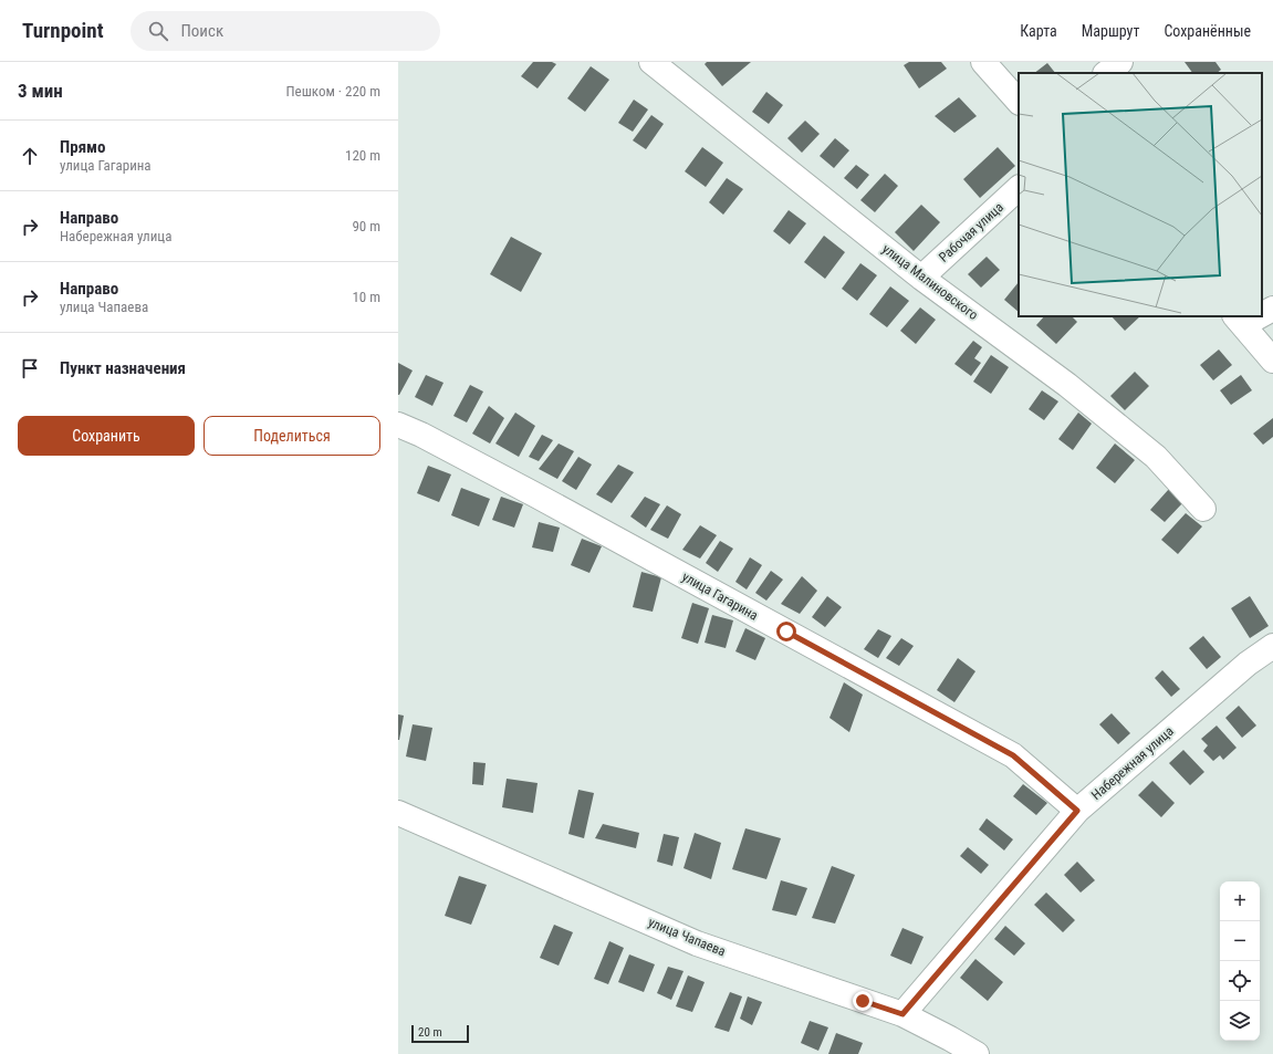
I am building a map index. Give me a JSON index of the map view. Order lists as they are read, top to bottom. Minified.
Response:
{"streets":{"street":["Рабочая улица","улица Малиновского","улица Гагарина","Набережная улица","улица Чапаева"]},"crossings":[["Рабочая улица","улица Малиновского"],["улица Гагарина","Набережная улица"],["Набережная улица","улица Чапаева"]],"scale_bar":"20 m","page":{"header":"Turnpoint","search":"Поиск","nav":["Карта","Маршрут","Сохранённые"],"heading":["3 мин","Пешком · 220 m"],"list":[["Прямо","улица Гагарина","120 m"],["Направо","Набережная улица","90 m"],["Направо","улица Чапаева","10 m"],"Пункт назначения"],"buttons":["Сохранить","Поделиться"],"map_buttons":["+","−"],"scale":"20 m"}}
